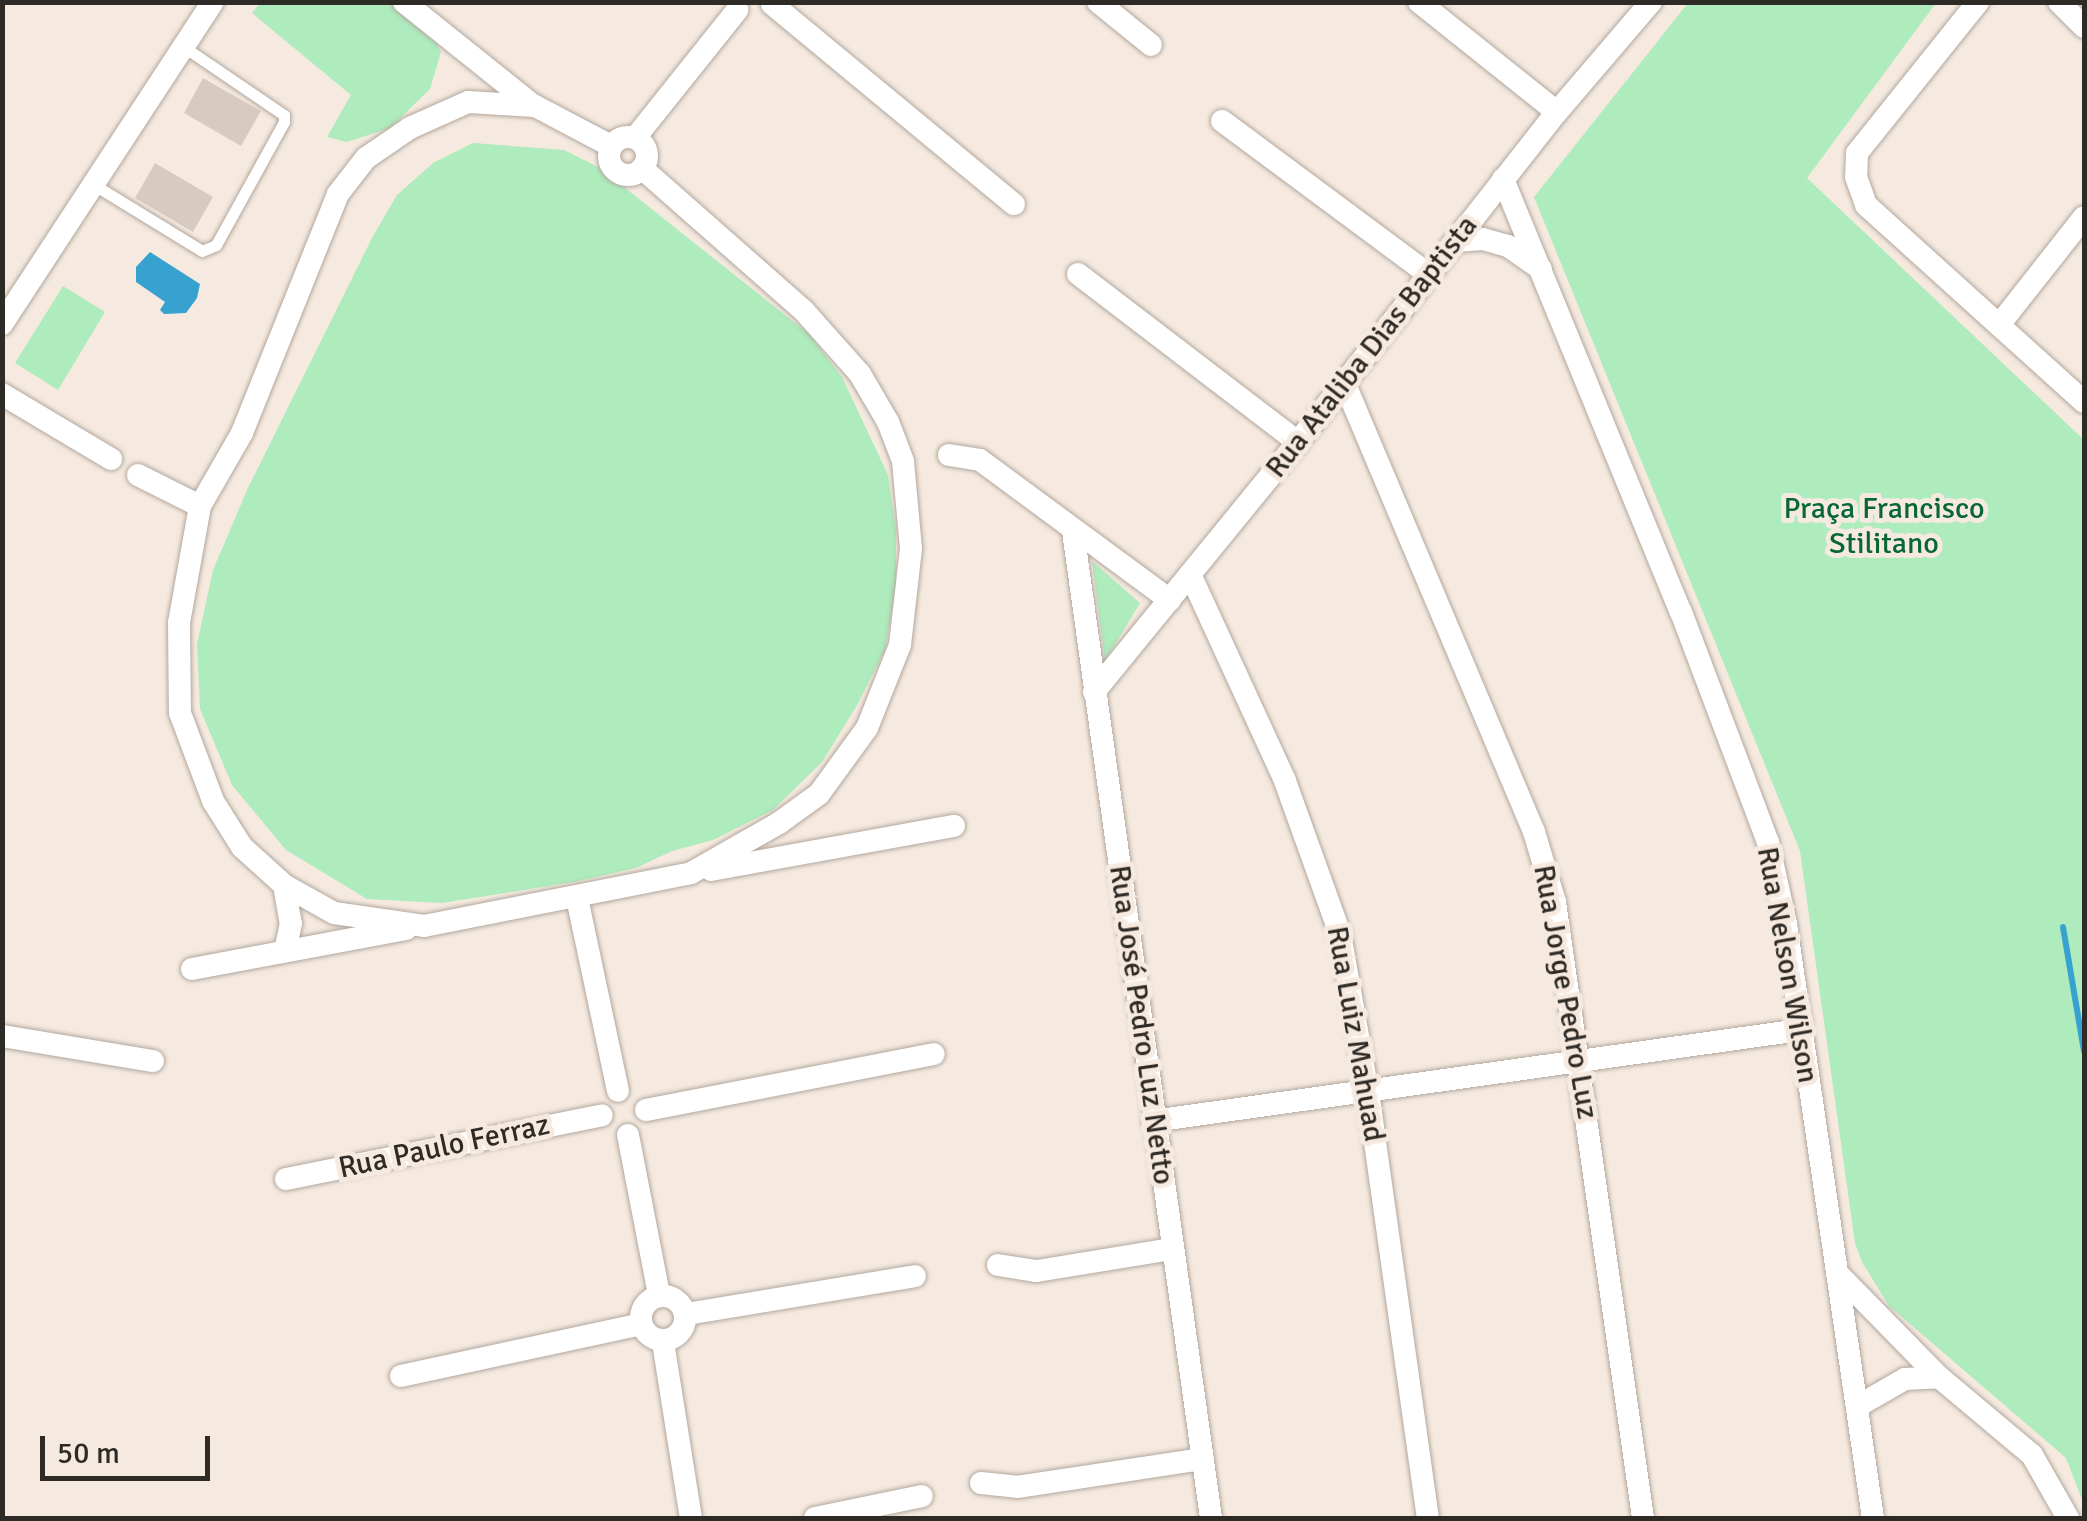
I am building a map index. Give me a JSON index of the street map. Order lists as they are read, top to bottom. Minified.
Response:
{"streets":{"street":["Rua Ataliba Dias Baptista","Rua Nelson Wilson","Rua Jorge Pedro Luz","Rua José Pedro Luz Netto","Rua Luiz Mahuad","Rua Paulo Ferraz"]},"crossings":[["Rua Ataliba Dias Baptista","Rua Nelson Wilson"],["Rua Ataliba Dias Baptista","Rua Jorge Pedro Luz"],["Rua Ataliba Dias Baptista","Rua José Pedro Luz Netto"],["Rua Ataliba Dias Baptista","Rua Luiz Mahuad"]],"parks":["Praça Francisco Stilitano"],"scale_bar":"50 m"}
